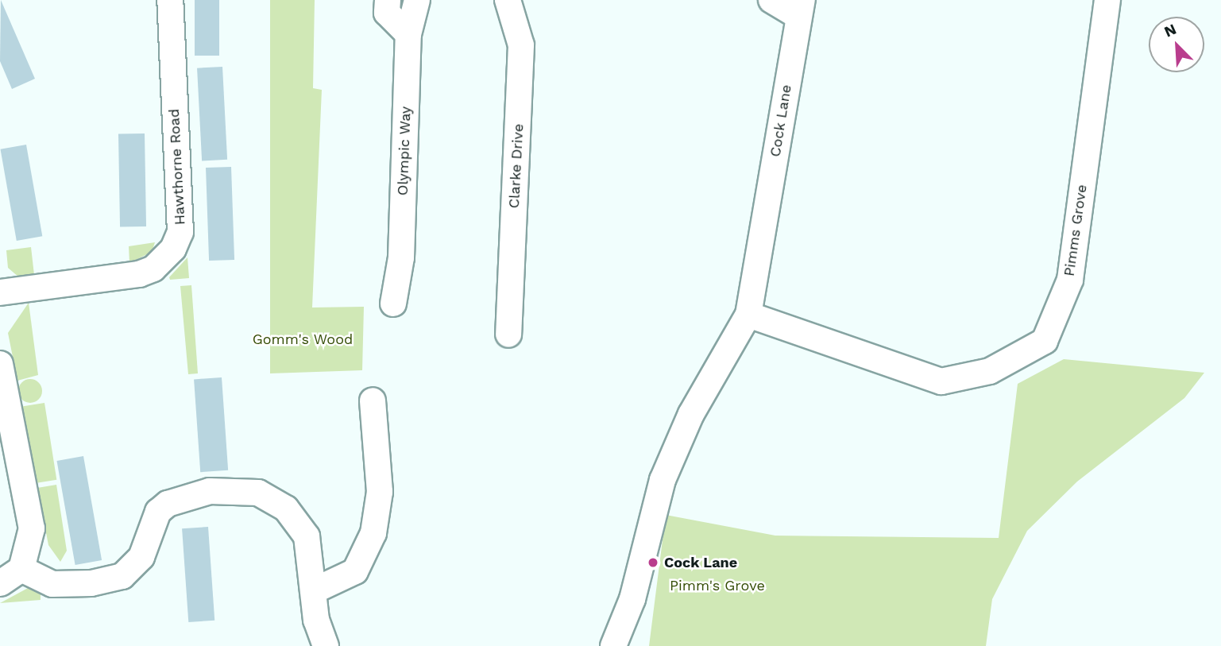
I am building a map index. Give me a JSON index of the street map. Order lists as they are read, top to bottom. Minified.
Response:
{"streets":{"street":["Cock Lane","Olympic Way","Clarke Drive","Hawthorne Road","Pimms Grove"]},"crossings":[["Cock Lane","Pimms Grove"]],"parks":["Gomm's Wood","Pimm's Grove"],"places":["Cock Lane"],"north":"top left"}
